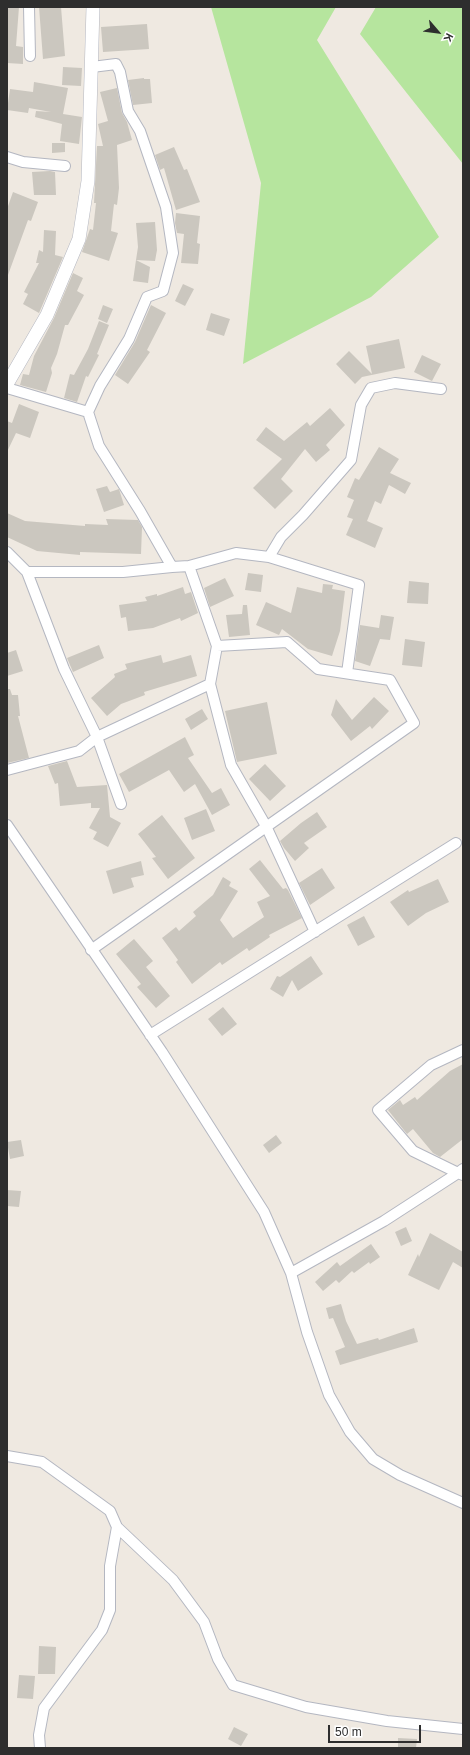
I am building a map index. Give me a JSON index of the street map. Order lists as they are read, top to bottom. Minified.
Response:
{"scale_bar":"50 m","north":"bottom right"}
